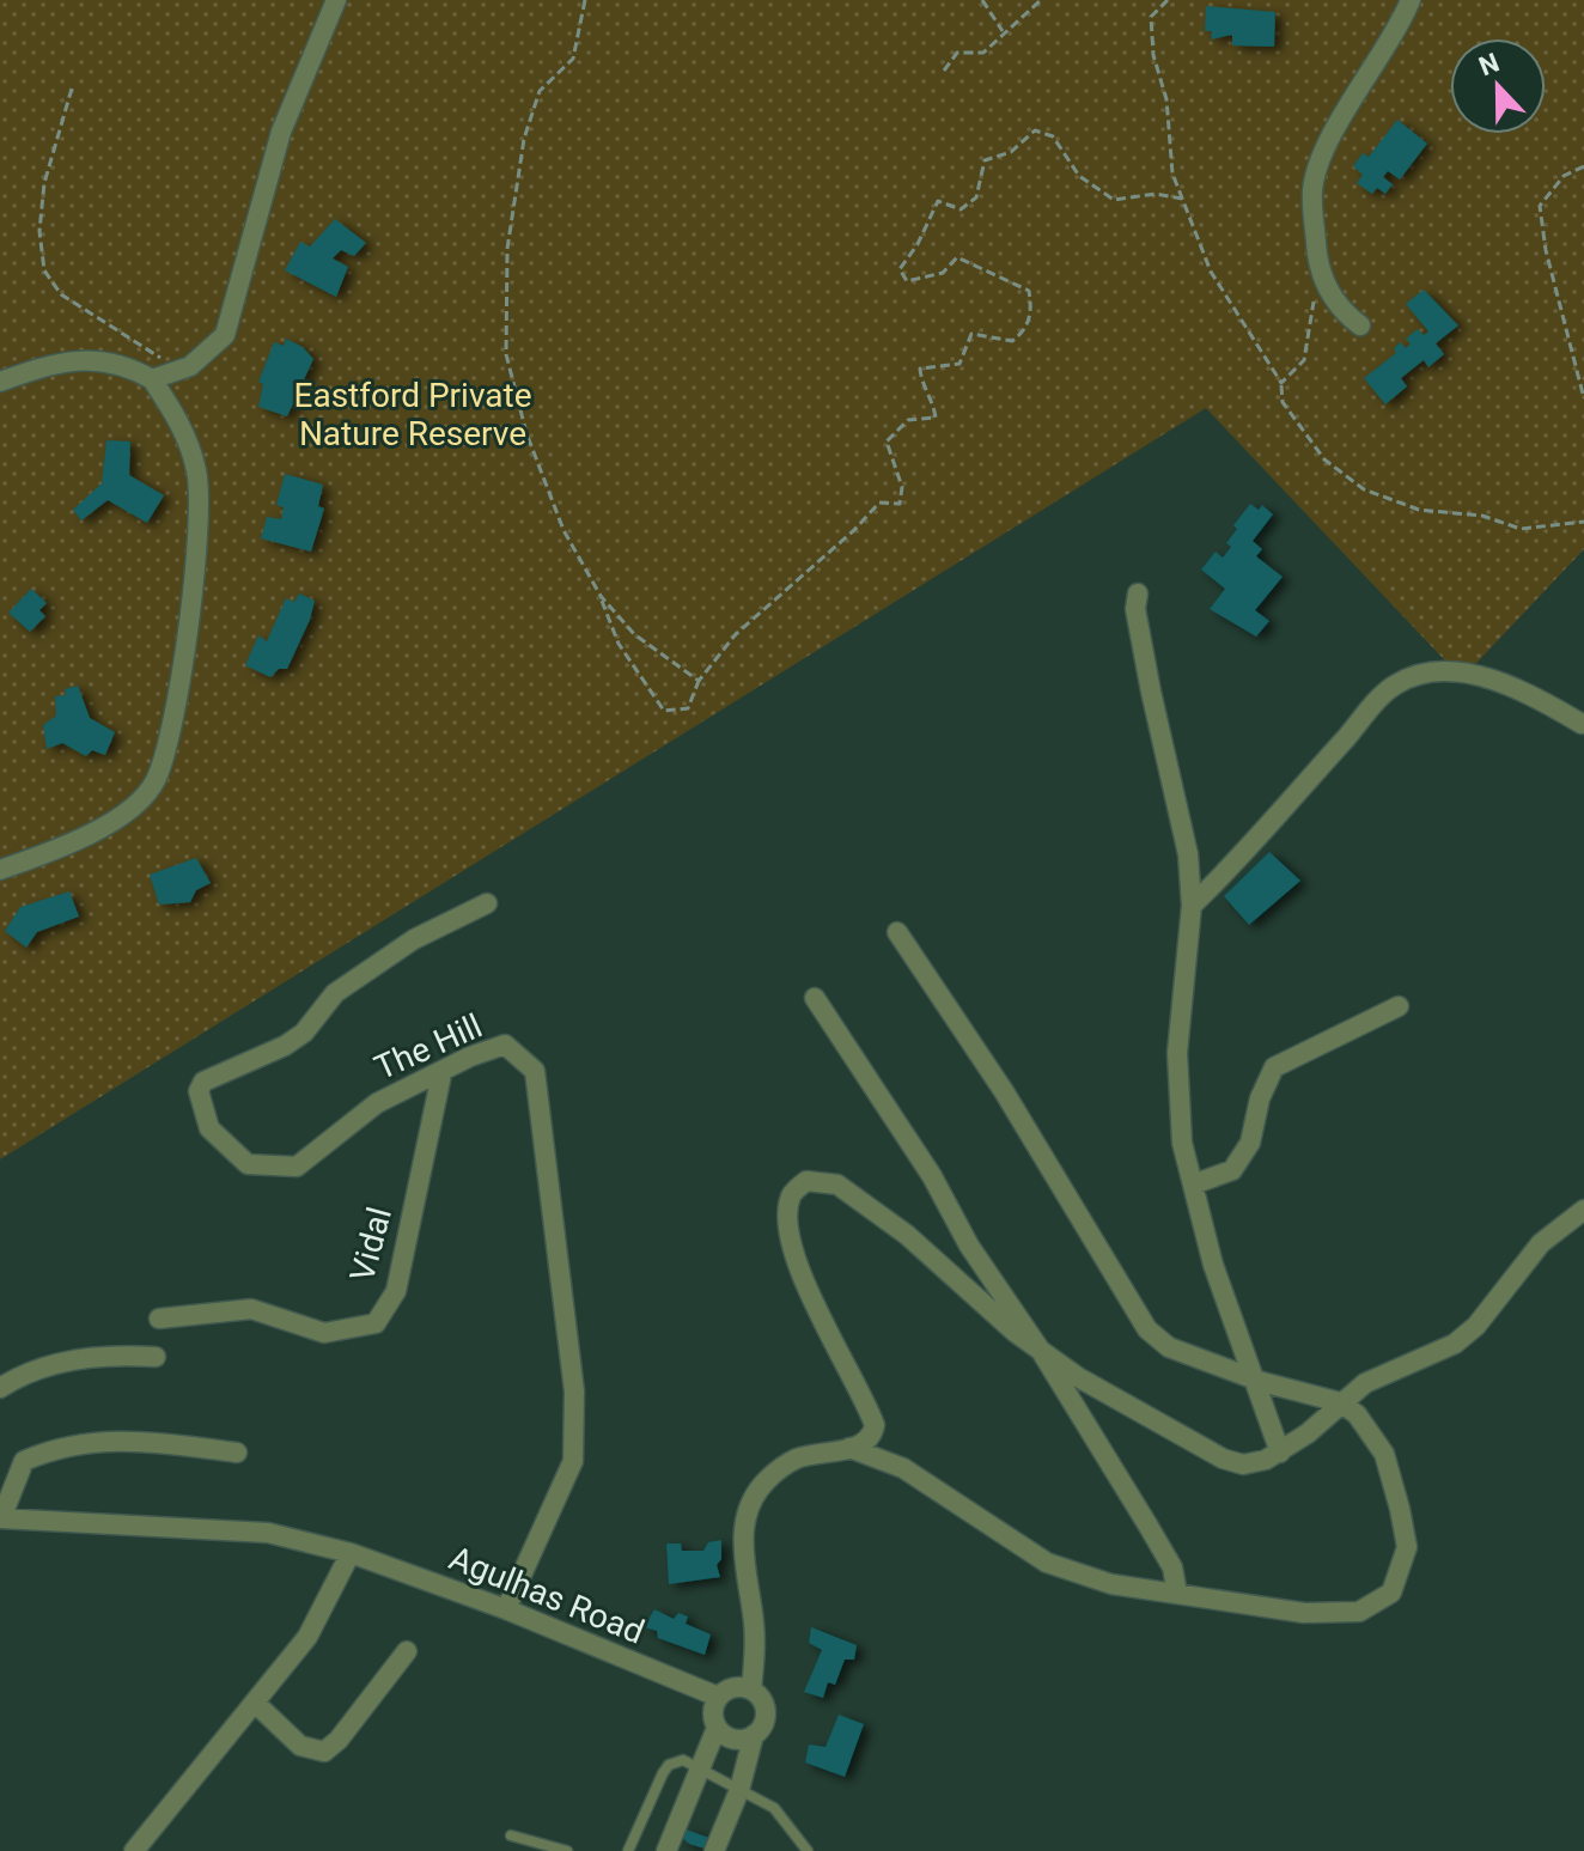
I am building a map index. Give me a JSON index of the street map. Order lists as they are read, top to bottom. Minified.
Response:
{"streets":{"street":["The Hill","Vidal","Agulhas Road"]},"crossings":[["The Hill","Vidal"],["The Hill","Agulhas Road"]],"parks":["Eastford Private Nature Reserve"],"north":"top"}
